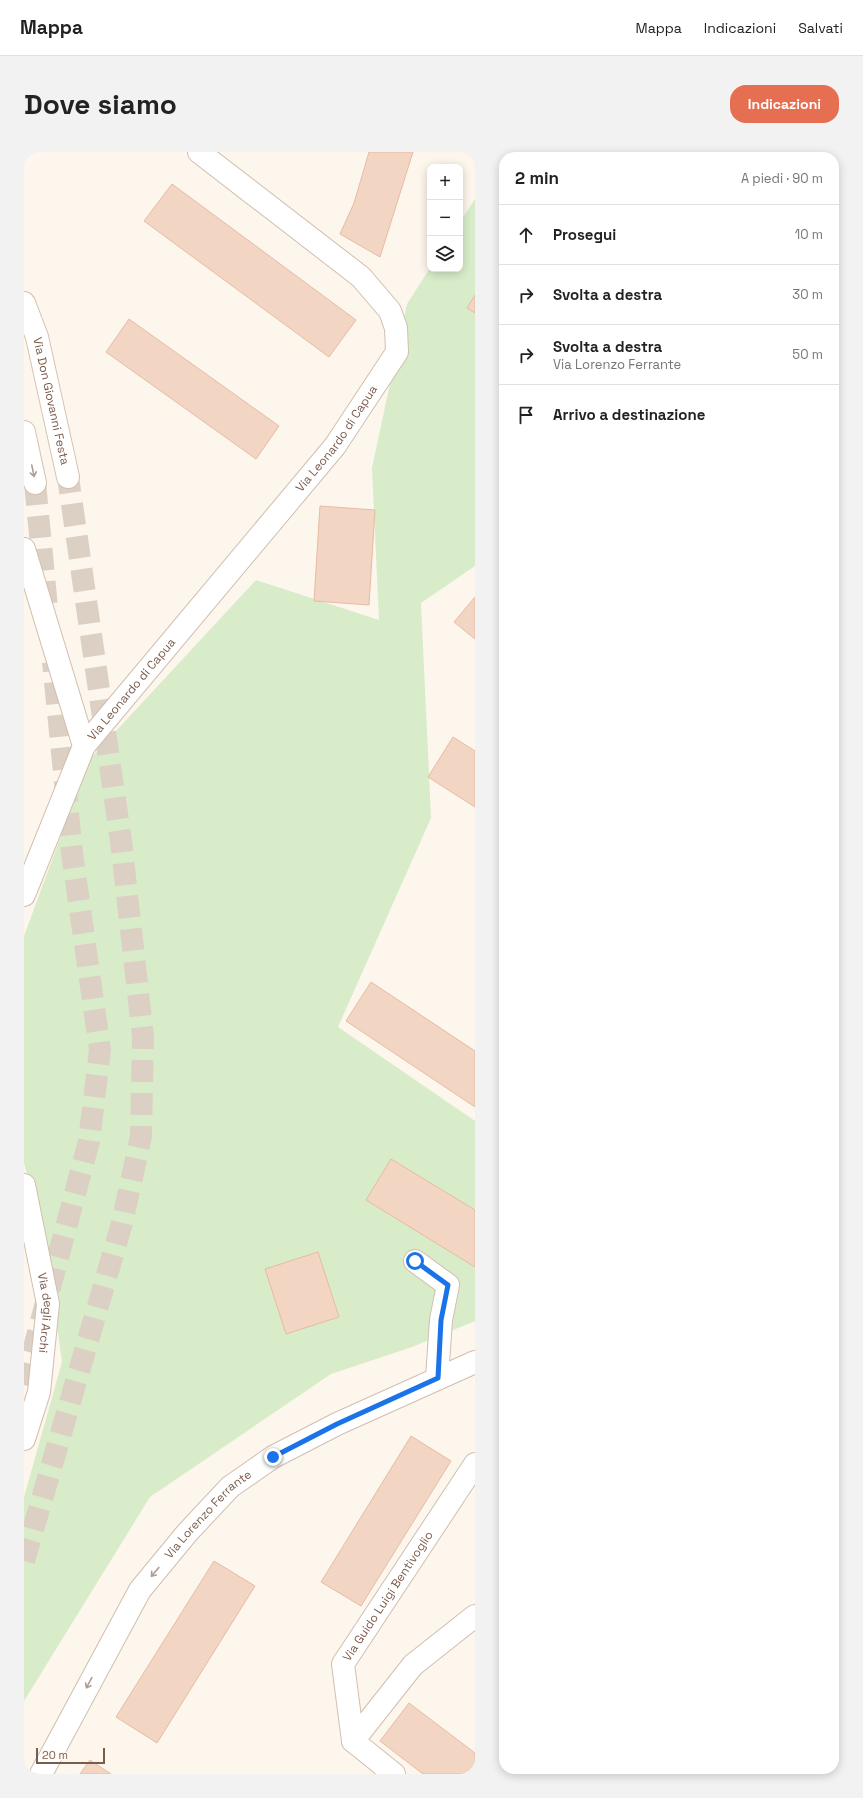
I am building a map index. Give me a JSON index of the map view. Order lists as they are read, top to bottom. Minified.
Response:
{"streets":{"street":["Via Don Giovanni Festa","Via Leonardo di Capua","Via degli Archi","Via Lorenzo Ferrante","Via Guido Luigi Bentivoglio"]},"one_way":["Via Lorenzo Ferrante"],"scale_bar":"20 m","page":{"header":"Mappa","nav":["Mappa","Indicazioni","Salvati"],"buttons":"Indicazioni","title":"Dove siamo","heading":["2 min","A piedi · 90 m"],"map_buttons":["+","−"],"list":[["Prosegui","10 m"],["Svolta a destra","30 m"],["Svolta a destra","Via Lorenzo Ferrante","50 m"],"Arrivo a destinazione"],"scale":"20 m"}}
